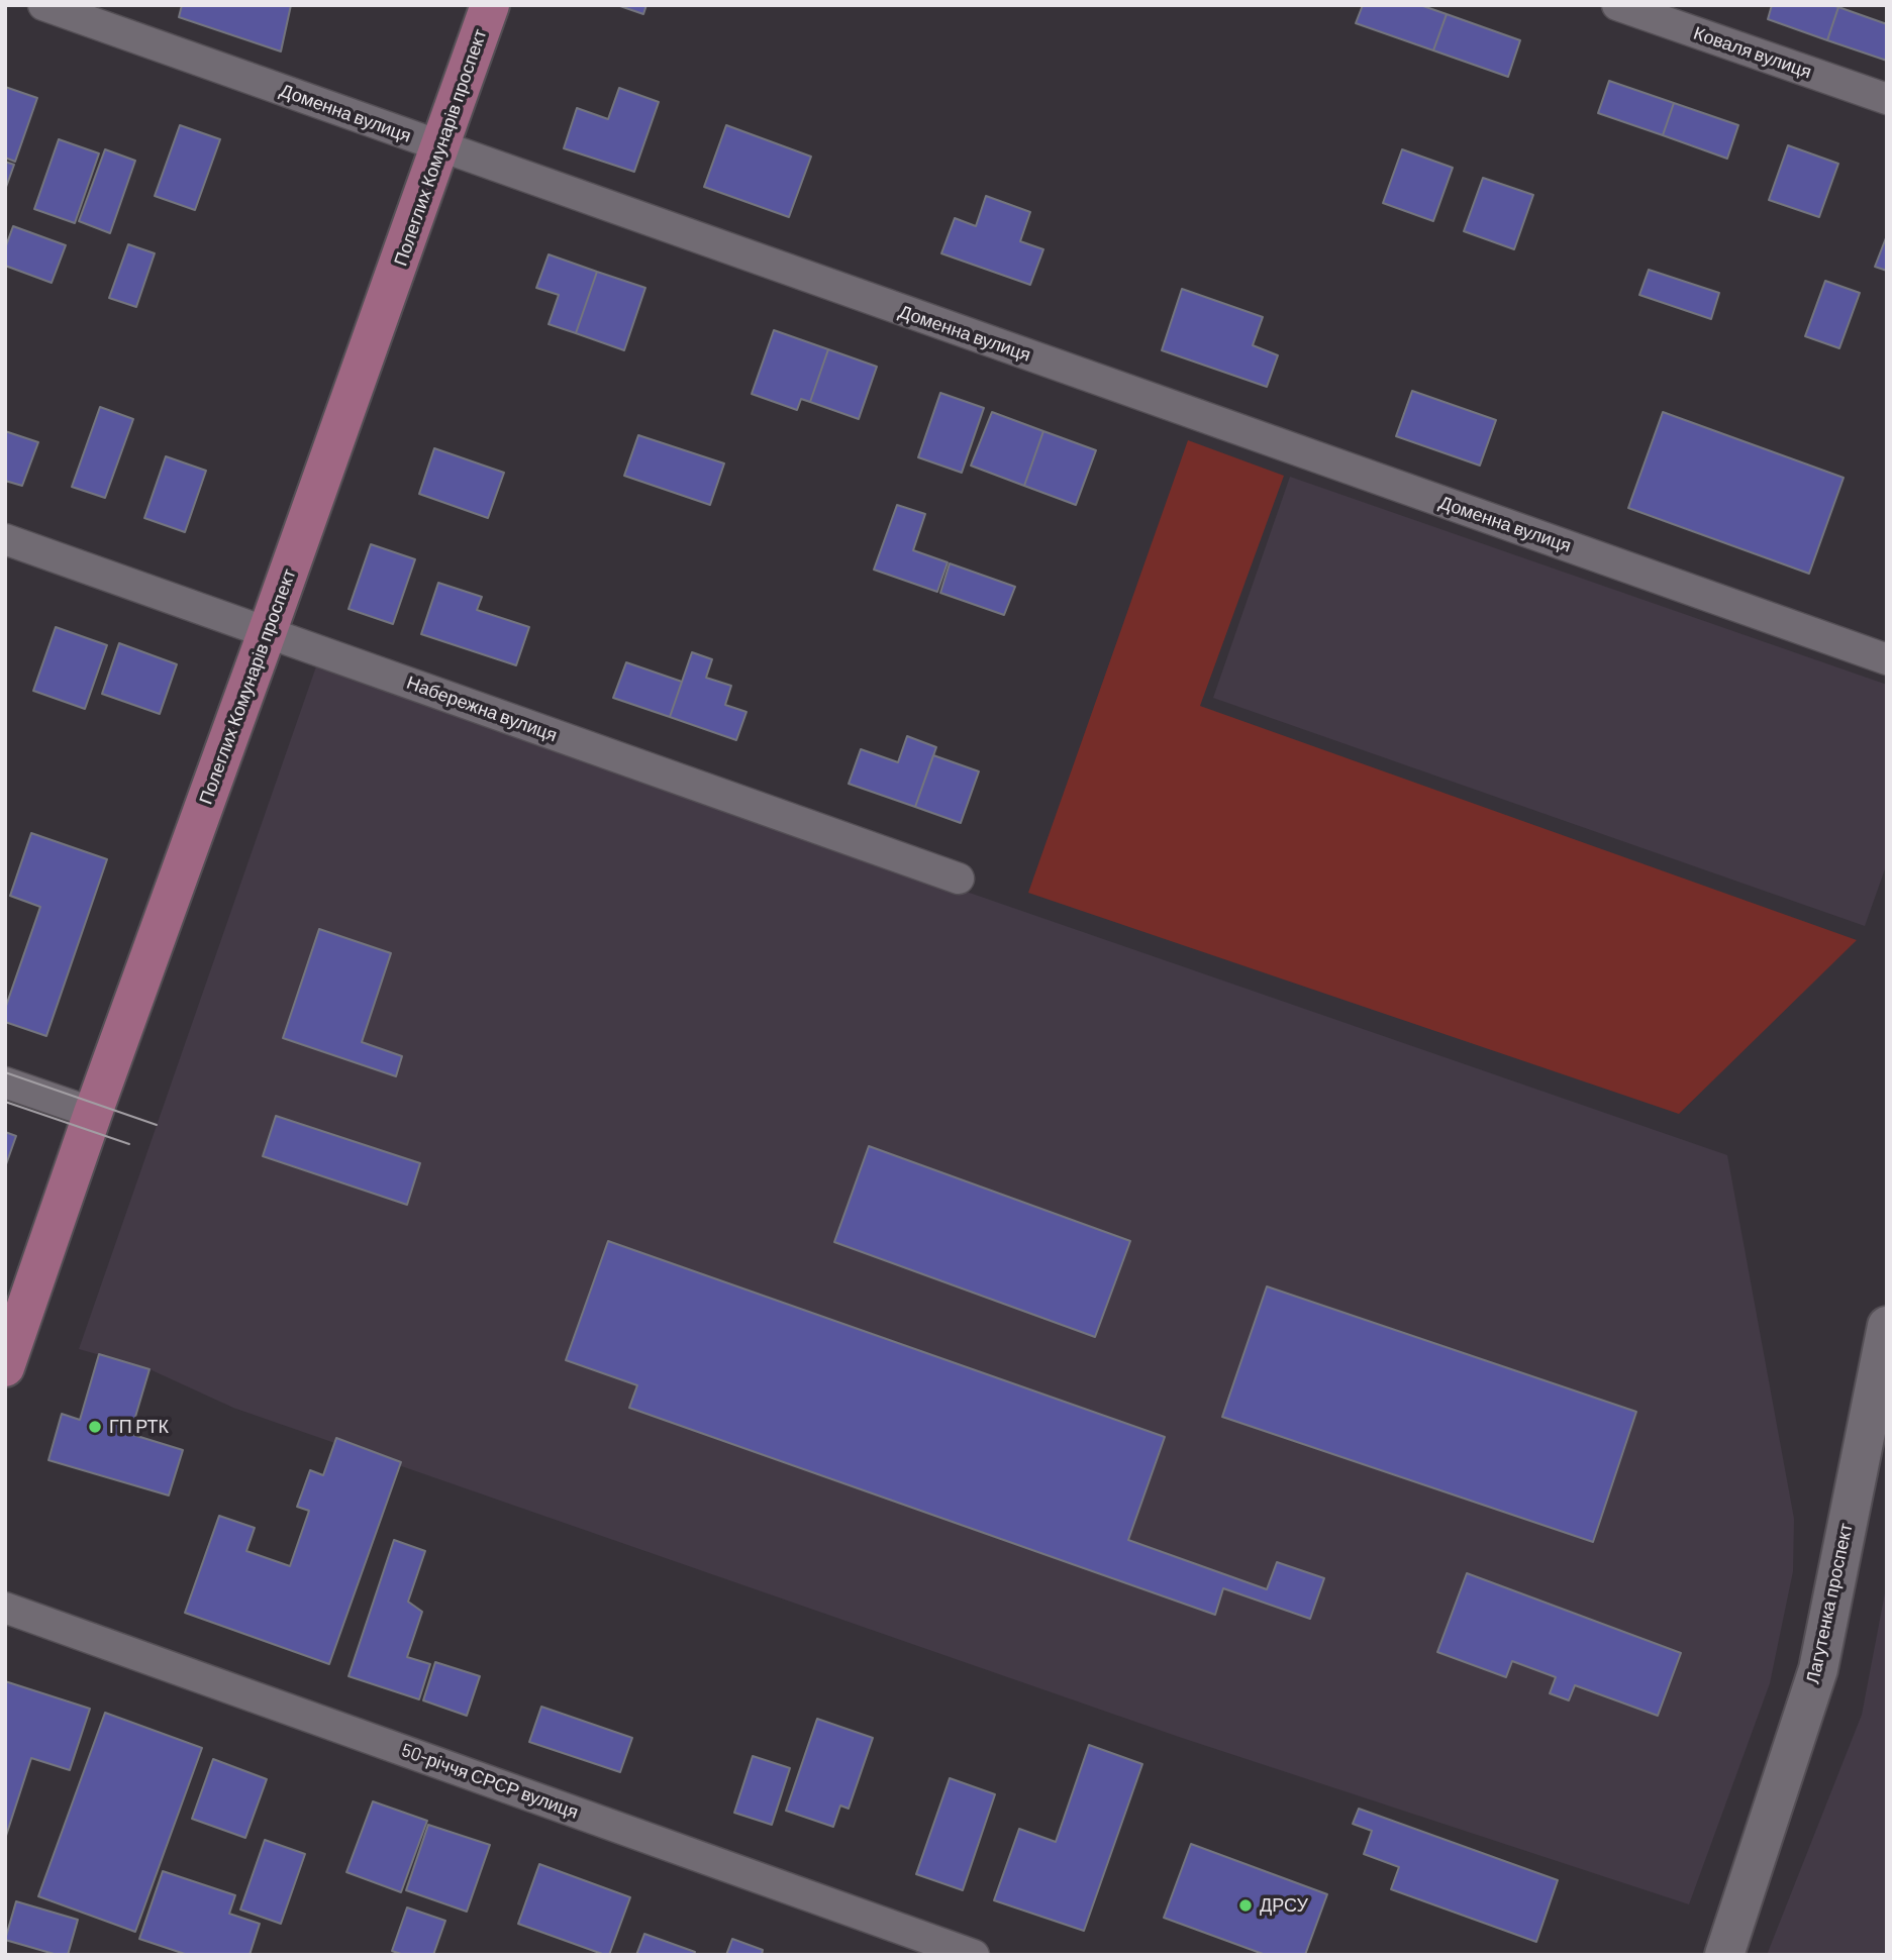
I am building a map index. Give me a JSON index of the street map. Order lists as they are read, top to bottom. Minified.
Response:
{"streets":{"main road":["Полеглих Комунарів проспект"],"street":["Коваля вулиця","Доменна вулиця","Набережна вулиця","Лагутенка проспект","50-річчя СРСР вулиця"]},"crossings":[["Доменна вулиця","Полеглих Комунарів проспект"],["Полеглих Комунарів проспект","Набережна вулиця"]],"places":["ГП РТК","ДРСУ"]}
